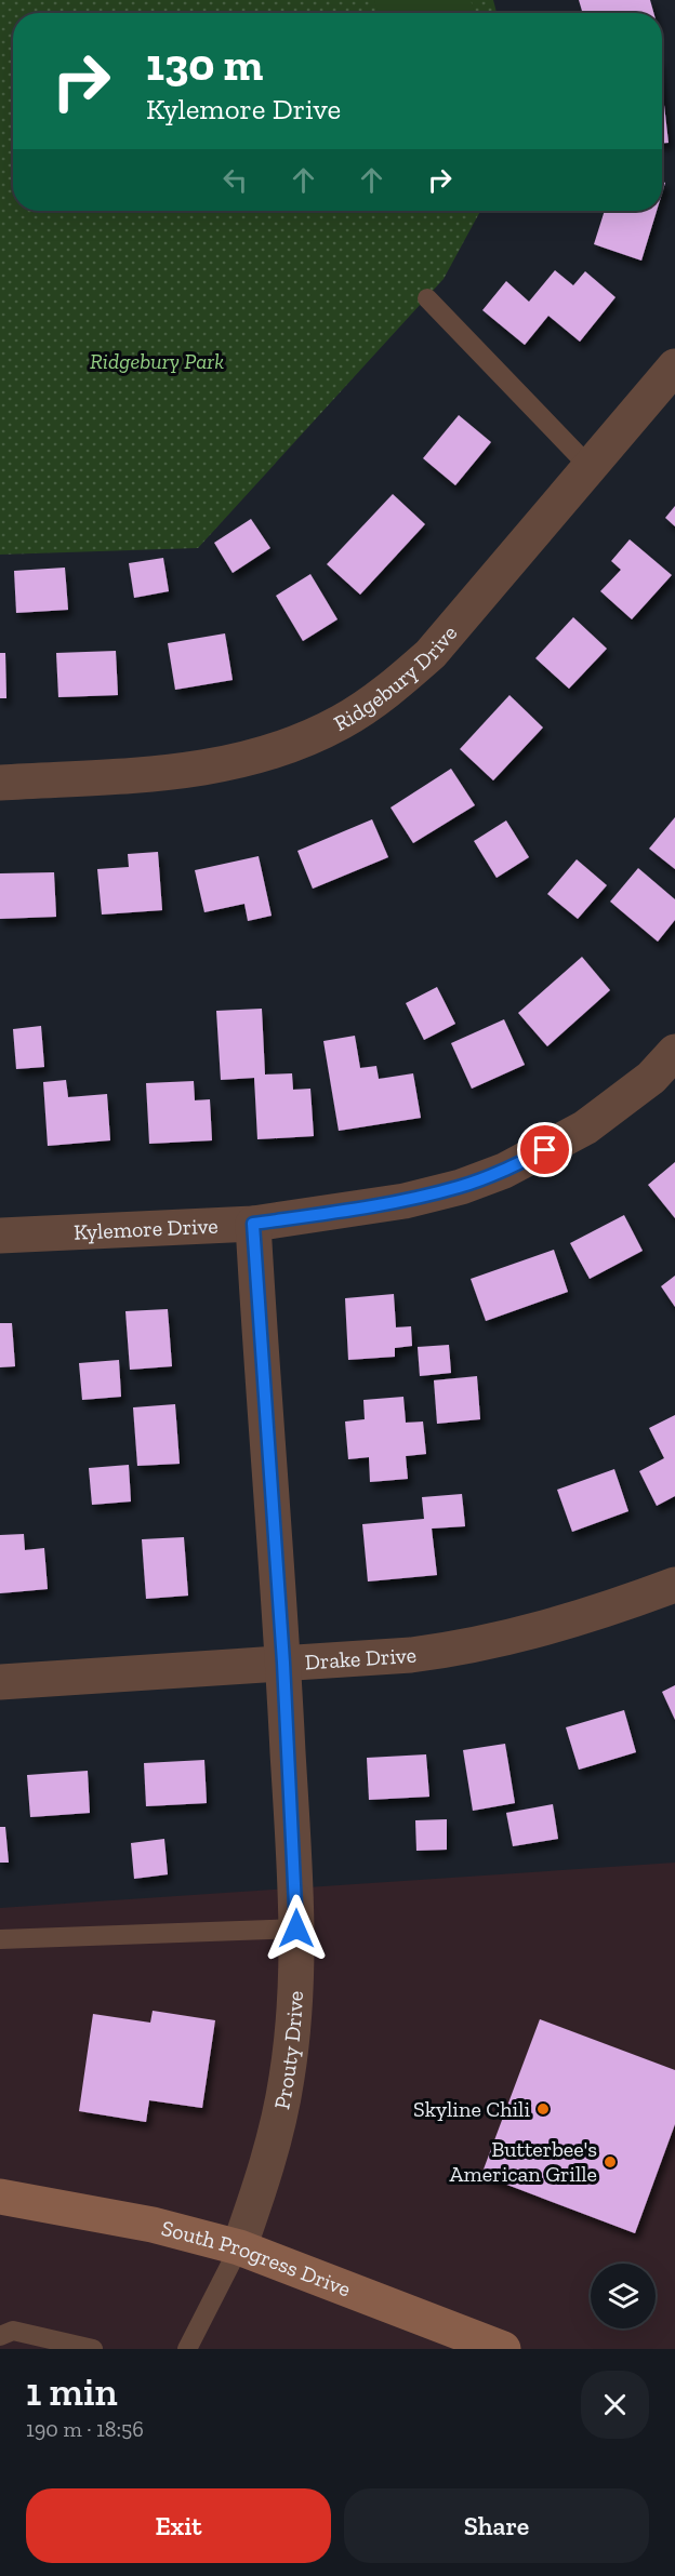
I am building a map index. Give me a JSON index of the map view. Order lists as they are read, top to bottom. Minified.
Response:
{"streets":{"street":["Ridgebury Drive","Kylemore Drive","Drake Drive","Prouty Drive","South Progress Drive"]},"crossings":[["Kylemore Drive","Prouty Drive"],["Drake Drive","Prouty Drive"],["Prouty Drive","South Progress Drive"]],"parks":["Ridgebury Park"],"places":["Skyline Chili","Butterbee's American Grille"],"page":{"turn":["130 m","Kylemore Drive"],"heading":["1 min","190 m · 18:56"],"buttons":["Exit","Share"]}}
